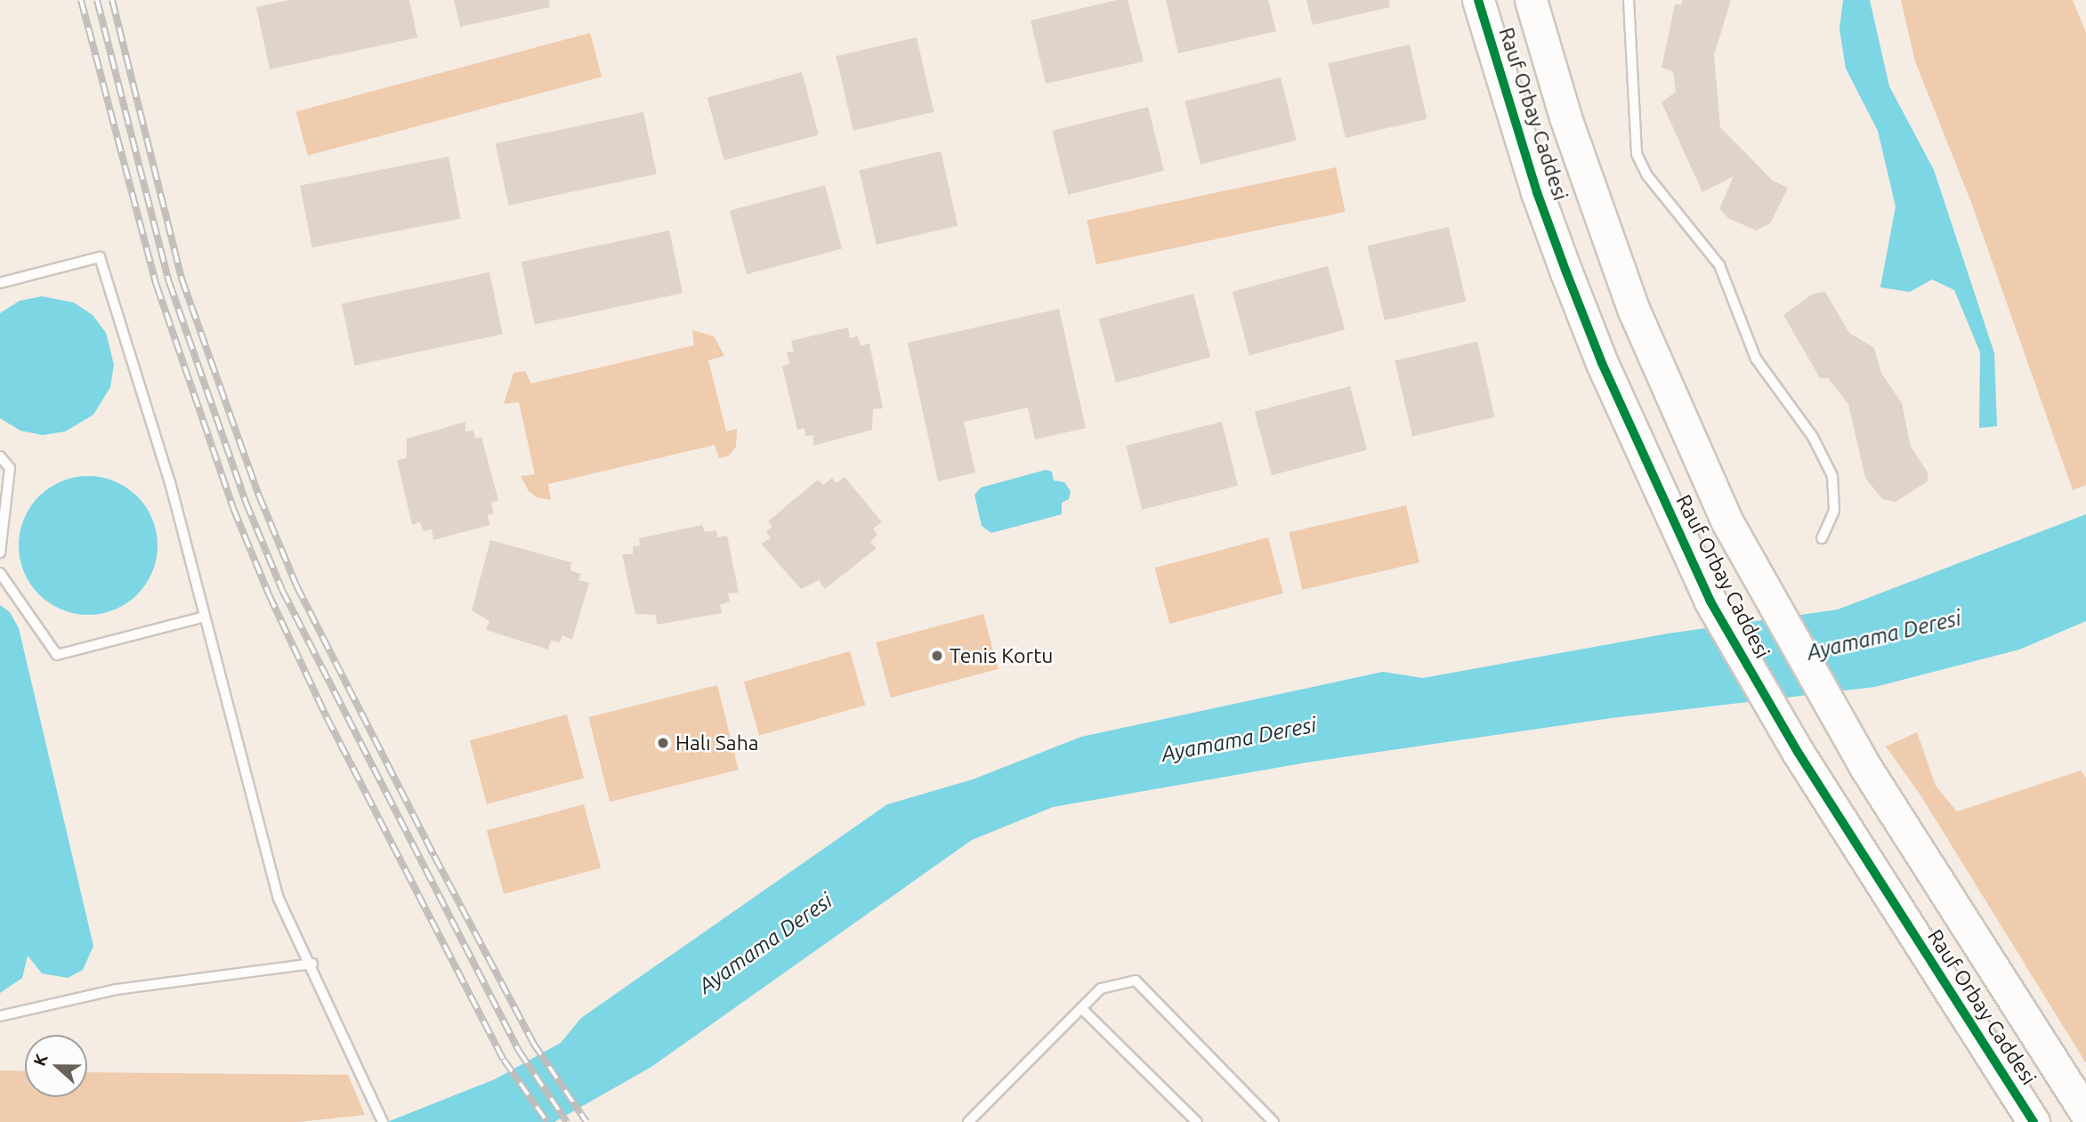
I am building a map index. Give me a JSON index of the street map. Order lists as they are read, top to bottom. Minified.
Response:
{"streets":{"highway":["Rauf Orbay Caddesi"]},"water":["Ayamama Deresi"],"places":["Tenis Kortu","Halı Saha"],"north":"left"}
